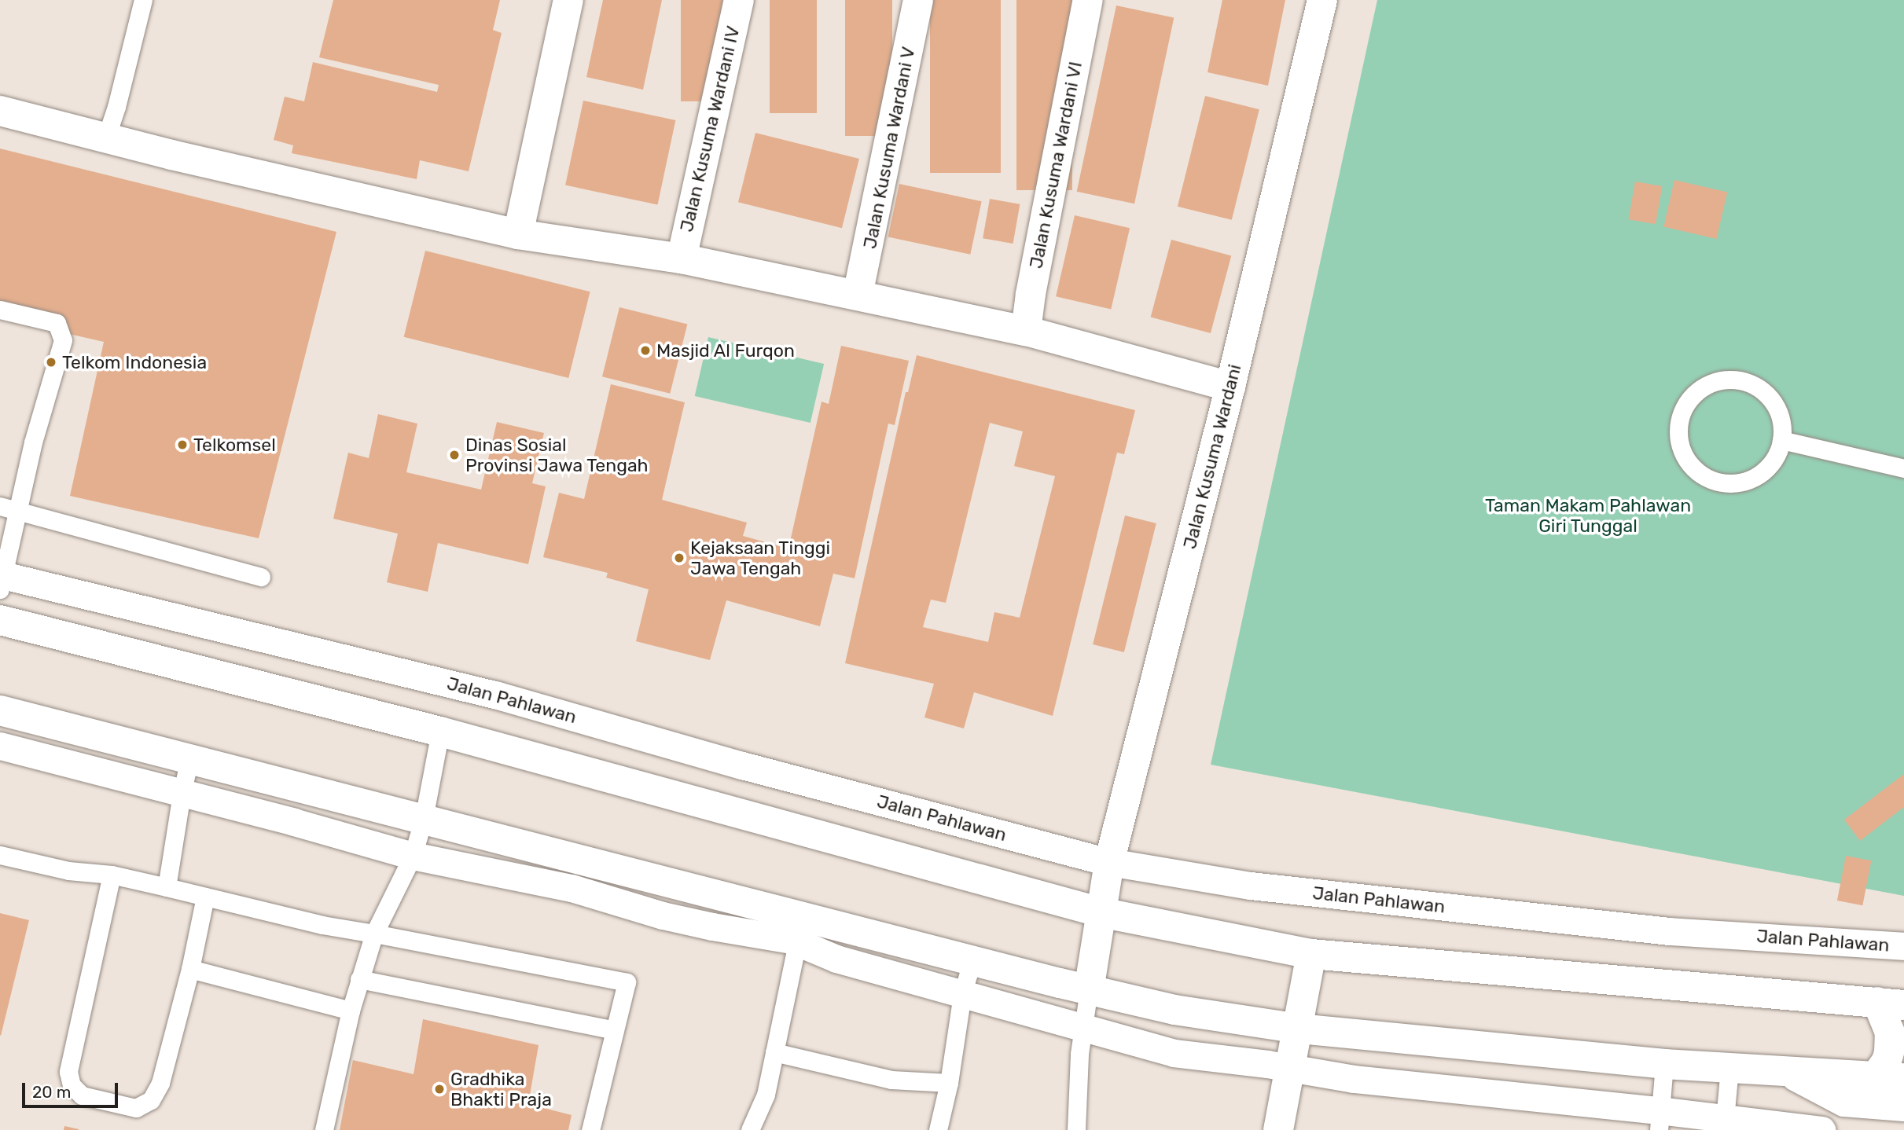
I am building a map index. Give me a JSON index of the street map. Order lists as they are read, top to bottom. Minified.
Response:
{"streets":{"main road":["Jalan Kusuma Wardani IV","Jalan Kusuma Wardani V","Jalan Kusuma Wardani VI","Jalan Kusuma Wardani"],"street":["Jalan Pahlawan"]},"crossings":[["Jalan Kusuma Wardani","Jalan Pahlawan"]],"parks":["Taman Makam Pahlawan Giri Tunggal"],"places":["Masjid Al Furqon","Telkom Indonesia","Telkomsel","Dinas Sosial Provinsi Jawa Tengah","Kejaksaan Tinggi Jawa Tengah","Gradhika Bhakti Praja"],"scale_bar":"20 m"}
